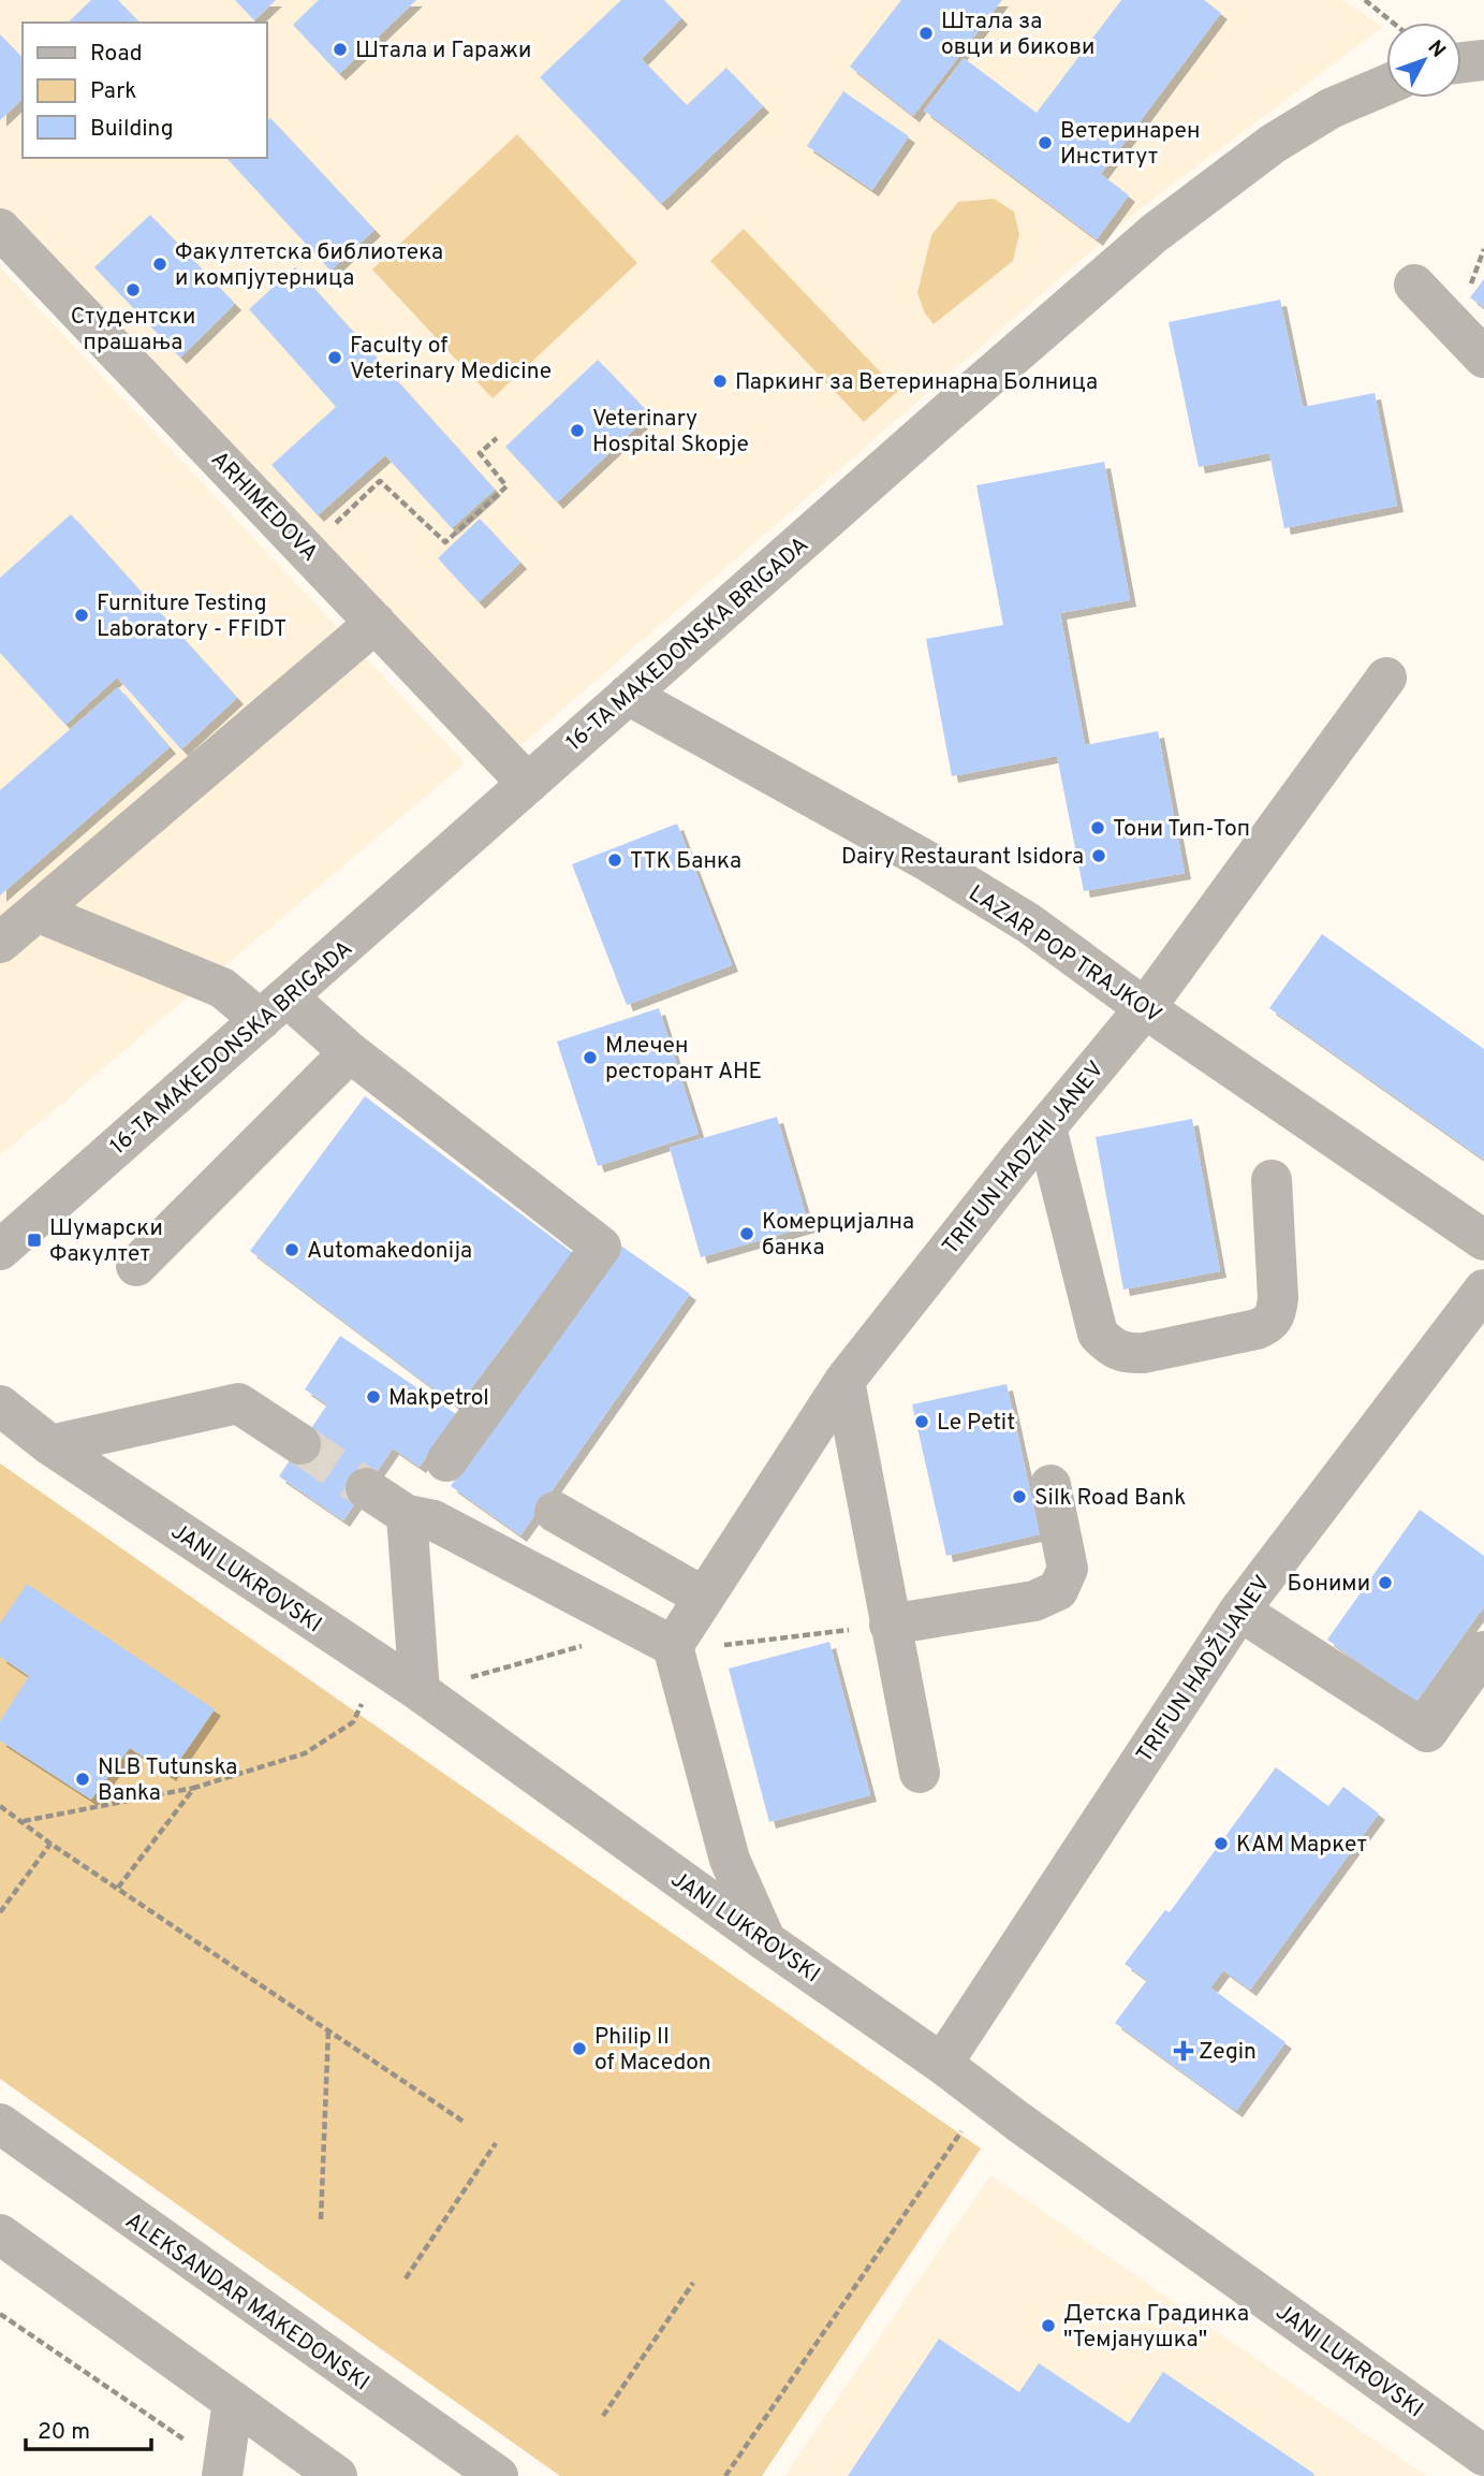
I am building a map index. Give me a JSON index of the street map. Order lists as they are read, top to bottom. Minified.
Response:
{"streets":{"street":["ARHIMEDOVA","16-TA MAKEDONSKA BRIGADA","LAZAR POP TRAJKOV","TRIFUN HADZHI JANEV","JANI LUKROVSKI","TRIFUN HADŽIJANEV","ALEKSANDAR MAKEDONSKI"]},"crossings":[["ARHIMEDOVA","16-TA MAKEDONSKA BRIGADA"],["16-TA MAKEDONSKA BRIGADA","LAZAR POP TRAJKOV"],["LAZAR POP TRAJKOV","TRIFUN HADZHI JANEV"],["JANI LUKROVSKI","TRIFUN HADŽIJANEV"]],"places":{"other":["Штала за овци и бикови","Штала и Гаражи","Ветеринарен Институт","Факултетска библиотека и компјутерница","Студентски прашања","Faculty of Veterinary Medicine","Паркинг за Ветеринарна Болница","Veterinary Hospital Skopje","Furniture Testing Laboratory - FFIDT","Тони Тип-Топ","Dairy Restaurant Isidora","ТТК Банка","Млечен ресторант АНЕ","Комерцијална банка","Automakedonija","Makpetrol","Le Petit","Silk Road Bank","Боними","NLB Tutunska Banka","КАМ Маркет","Philip II of Macedon","Детска Градинка \"Темјанушка\""],"transit":["Шумарски Факултет"],"health":["Zegin"]},"legend":["Road","Park","Building"],"scale_bar":"20 m","north":"top right"}
